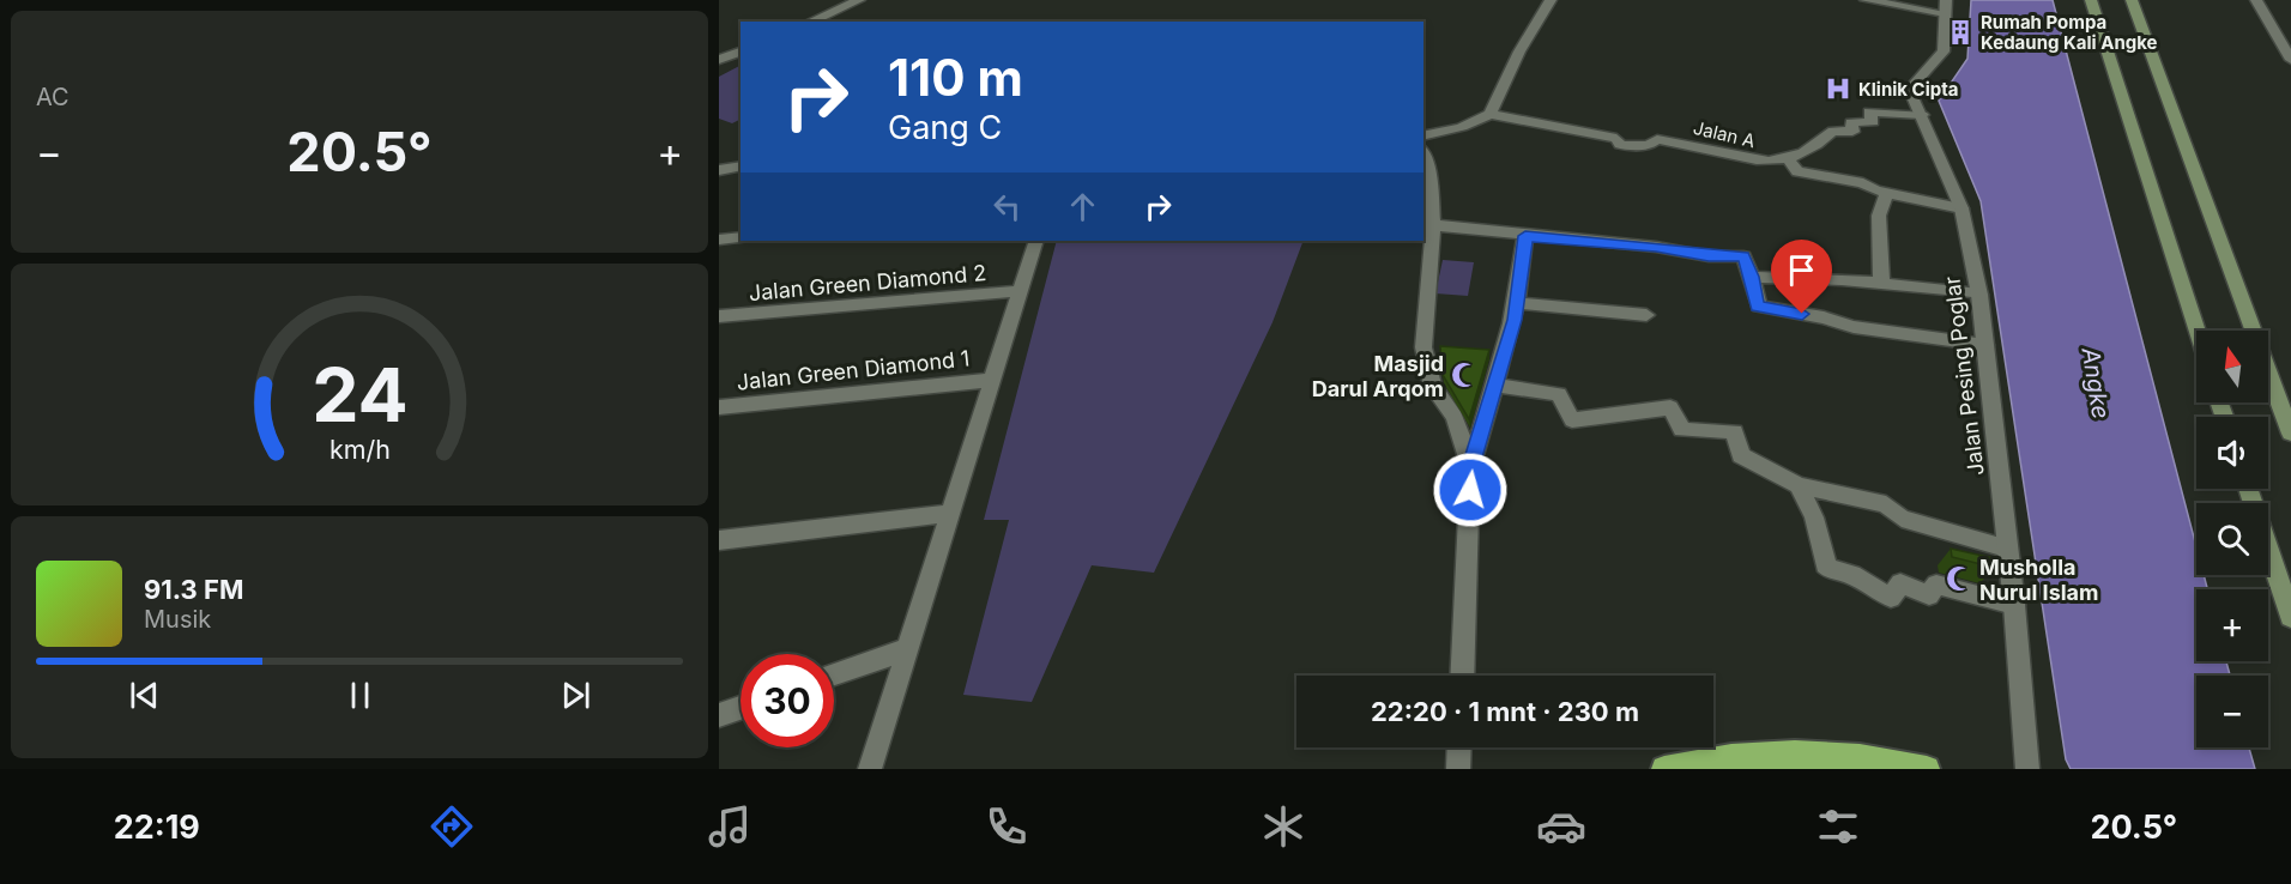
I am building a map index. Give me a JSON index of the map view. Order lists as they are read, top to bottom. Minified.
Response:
{"streets":{"street":["Jalan A","Jalan Green Diamond 2","Jalan Green Diamond 1","Jalan Pesing Poglar"]},"crossings":[["Jalan A","Jalan Pesing Poglar"]],"water":["Angke"],"places":{"building":["Rumah Pompa Kedaung Kali Angke"],"hospital":["Klinik Cipta"],"mosque":["Masjid Darul Arqom","Musholla Nurul Islam"]},"north":"top","page":{"tile":"AC","turn":["110 m","Gang C"],"heat":["−","20.5°","+"],"map_buttons":["+","−"],"song":["91.3 FM","Musik"],"limit":"30","trip":"22:20 · 1 mnt · 230 m","tabs":["22:19","20.5°"],"gauge":["24","km/h"]}}
